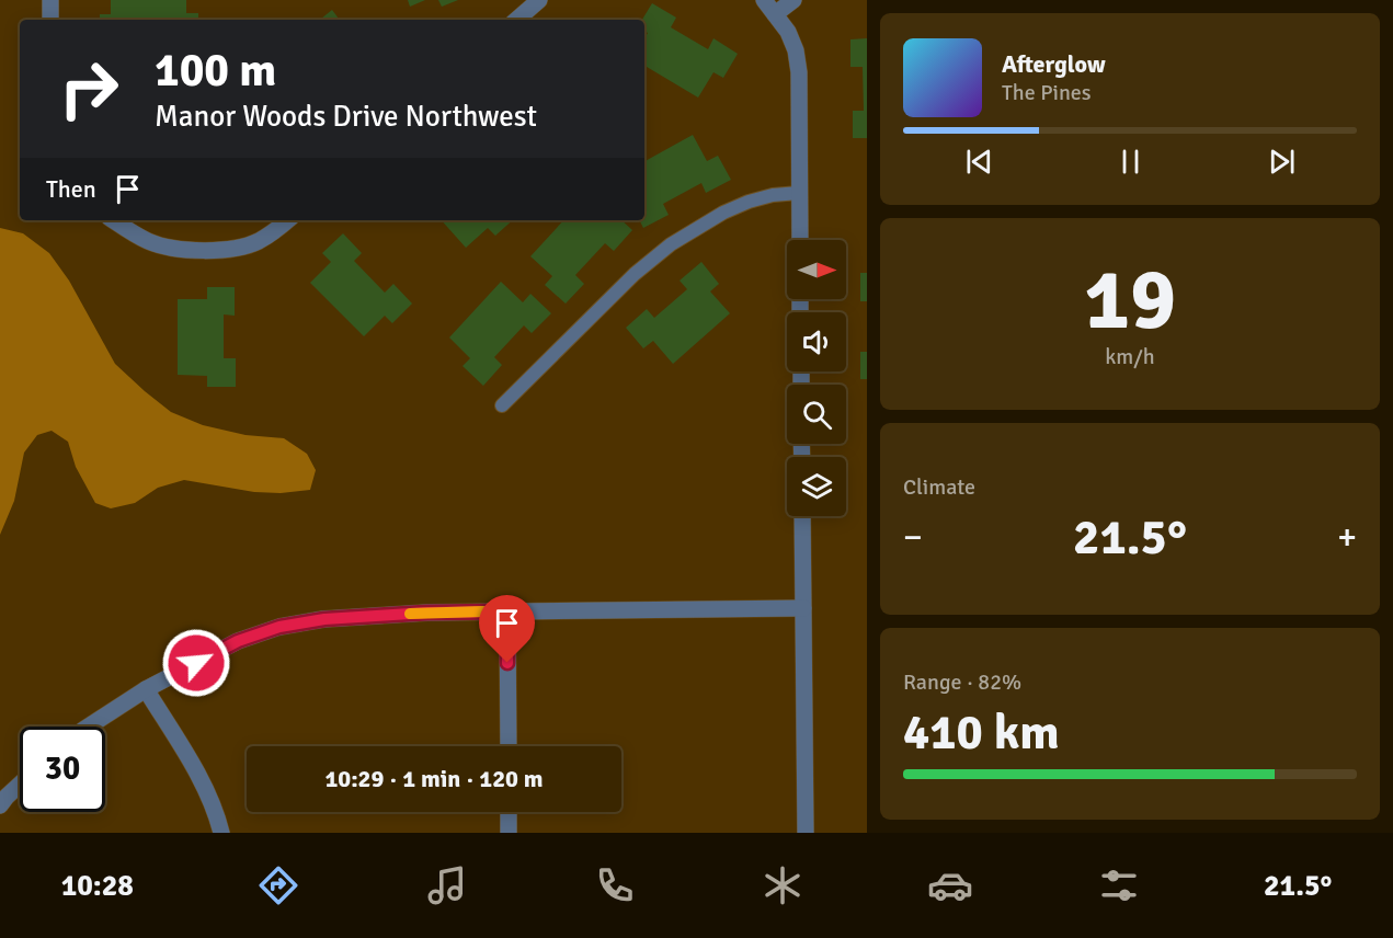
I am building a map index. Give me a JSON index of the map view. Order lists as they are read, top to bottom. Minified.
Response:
{"north":"right","page":{"turn":["100 m","Manor Woods Drive Northwest"],"song":["Afterglow","The Pines"],"then":"Then","tile":[["19","km/h"],"Climate",["Range · 82%","410 km"]],"heat":["−","21.5°","+"],"limit":"30","trip":"10:29 · 1 min · 120 m","tabs":["10:28","21.5°"]}}
